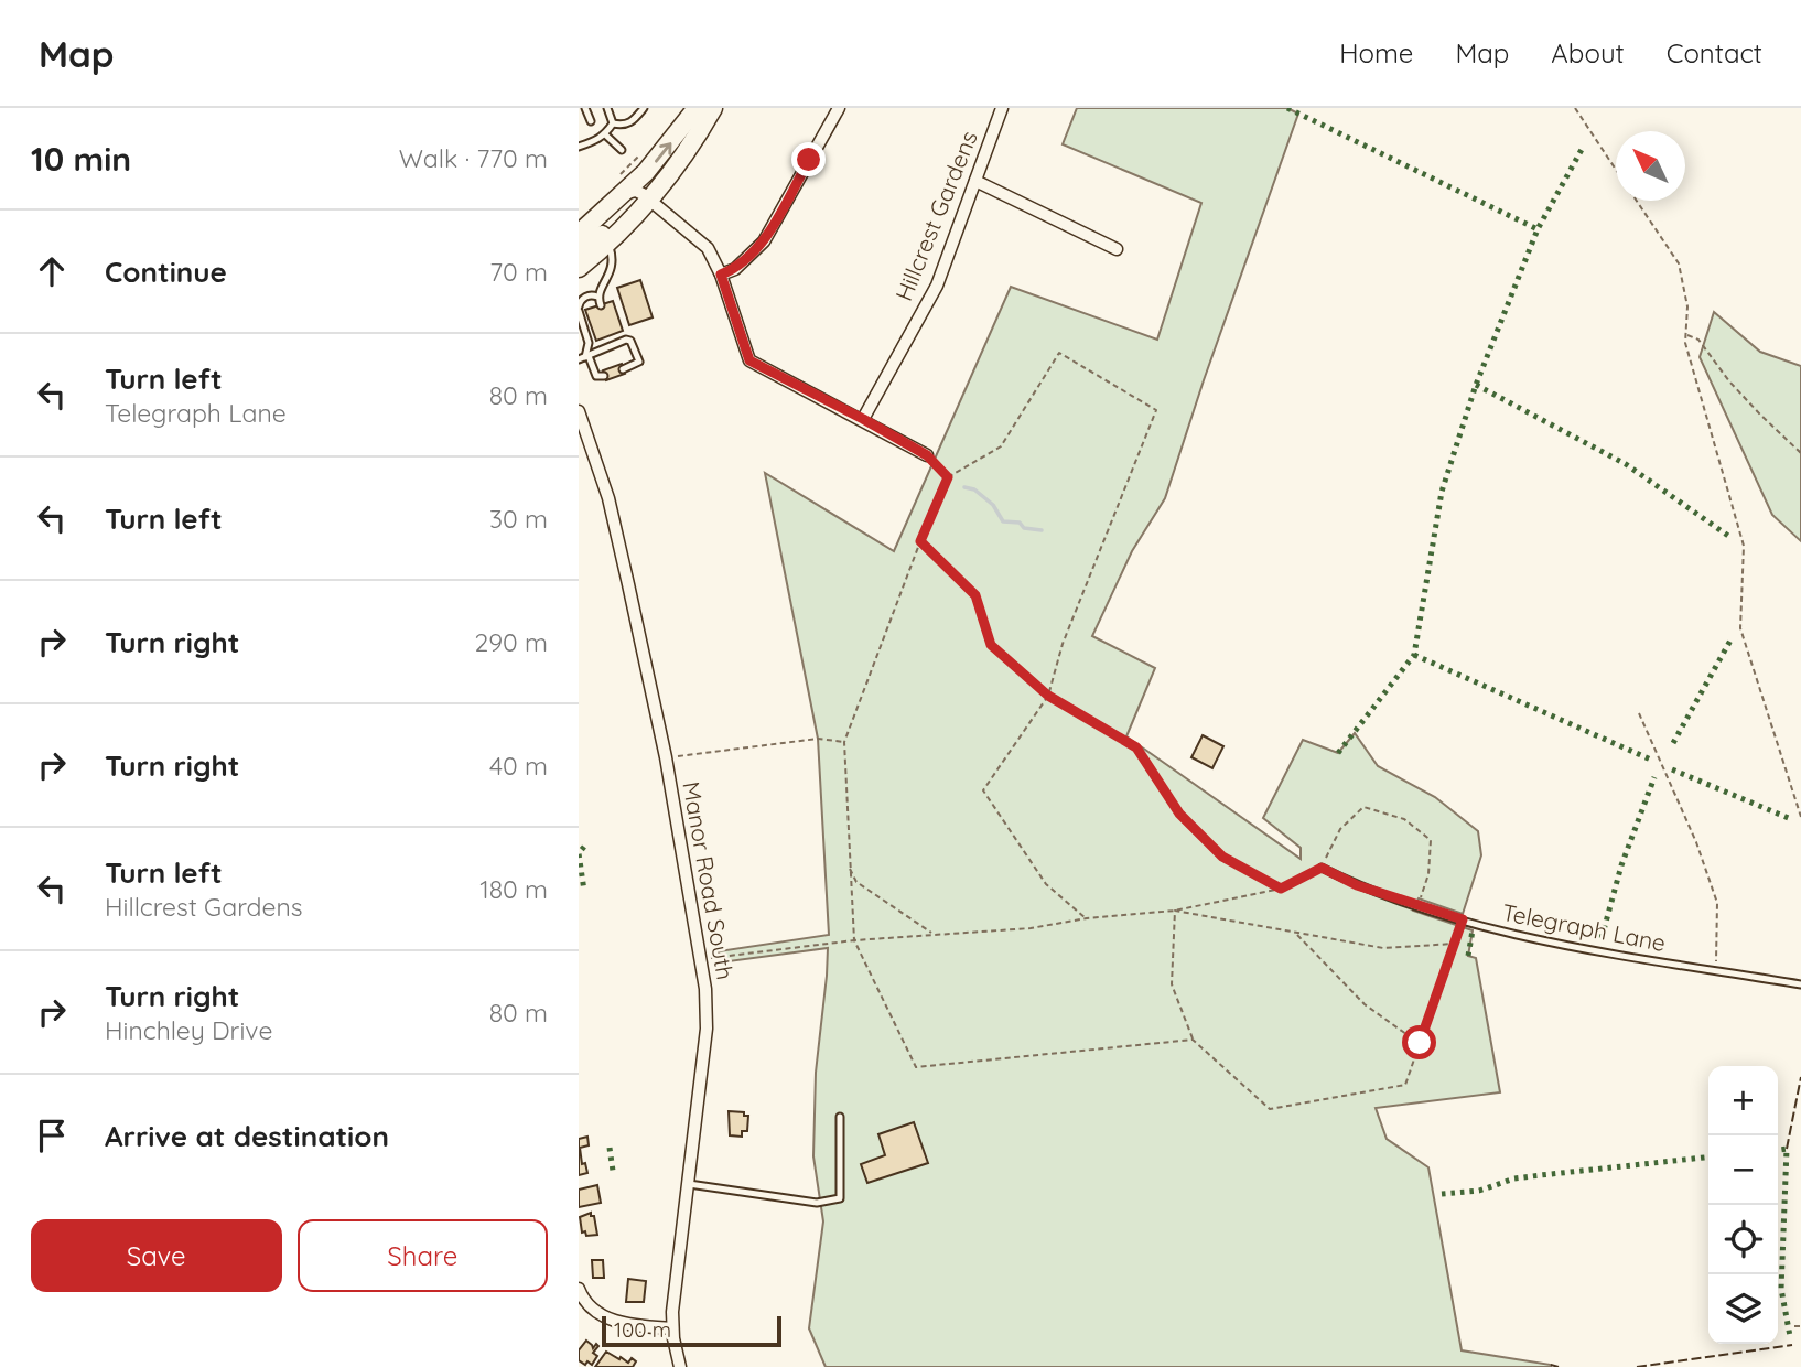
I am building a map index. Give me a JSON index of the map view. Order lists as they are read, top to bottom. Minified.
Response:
{"streets":{"street":["Hillcrest Gardens","Manor Road South"],"lane":["Telegraph Lane"]},"scale_bar":"100 m","north":"top left","page":{"header":"Map","nav":["Home","Map","About","Contact"],"heading":["10 min","Walk · 770 m"],"list":[["Continue","70 m"],["Turn left","Telegraph Lane","80 m"],["Turn left","30 m"],["Turn right","290 m"],["Turn right","40 m"],["Turn left","Hillcrest Gardens","180 m"],["Turn right","Hinchley Drive","80 m"],"Arrive at destination"],"map_buttons":["+","−"],"buttons":["Save","Share"],"scale":"100 m"}}
